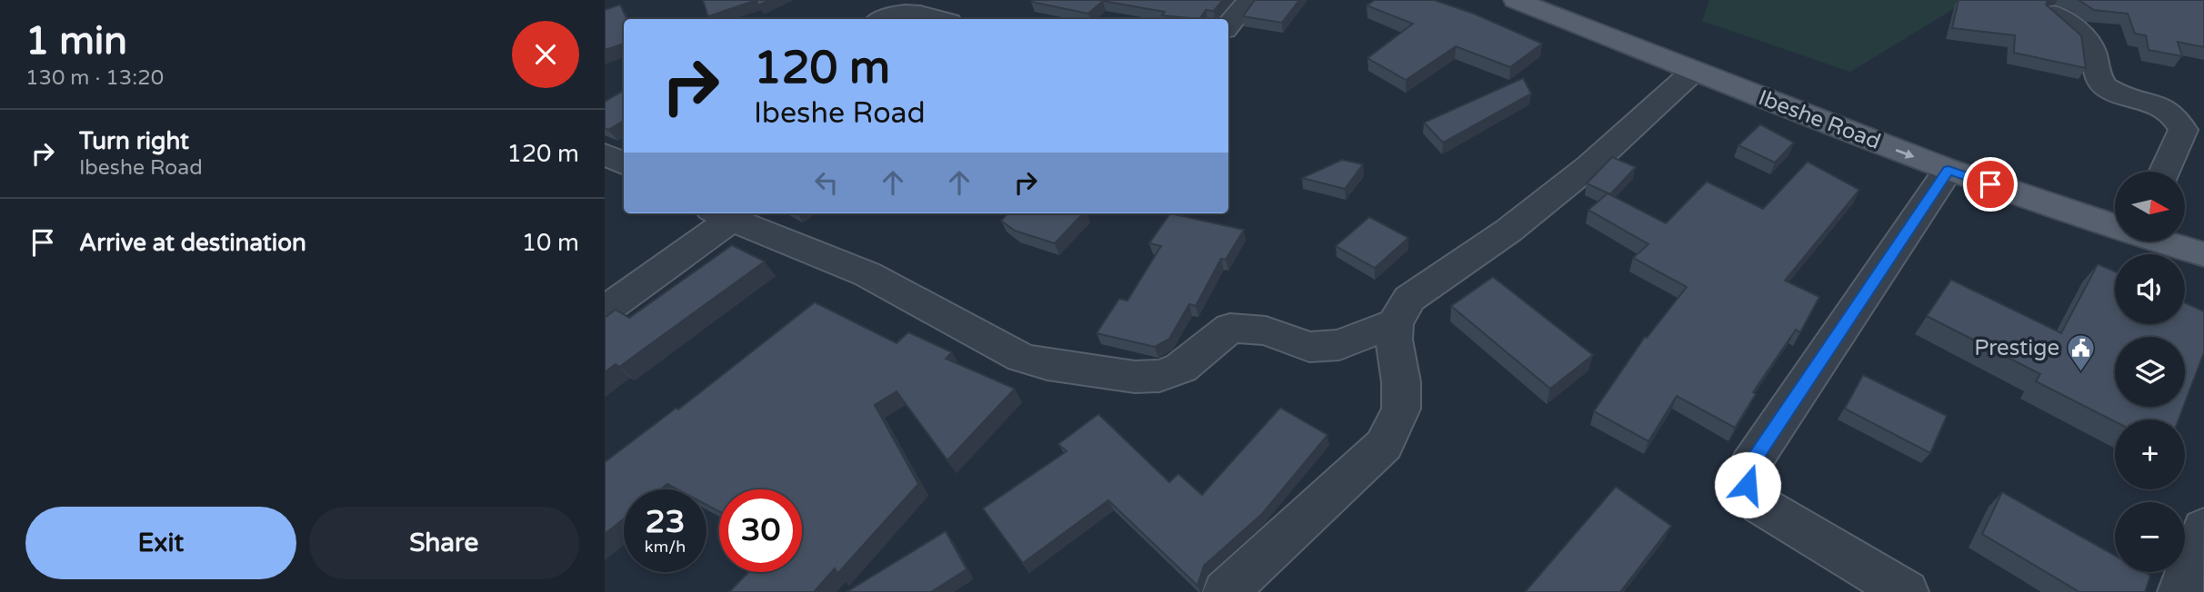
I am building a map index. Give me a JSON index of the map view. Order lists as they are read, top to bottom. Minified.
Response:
{"streets":{"main road":["Ibeshe Road"]},"places":{"public building":["Prestige"]},"north":"right","page":{"heading":["1 min","130 m · 13:20"],"turn":["120 m","Ibeshe Road"],"list":[{"name":"Turn right","note":"Ibeshe Road","value":"120 m"},{"name":"Arrive at destination","value":"10 m"}],"map_buttons":["+","−"],"speed":"23 km/h","limit":"30","buttons":["Exit","Share"]}}
